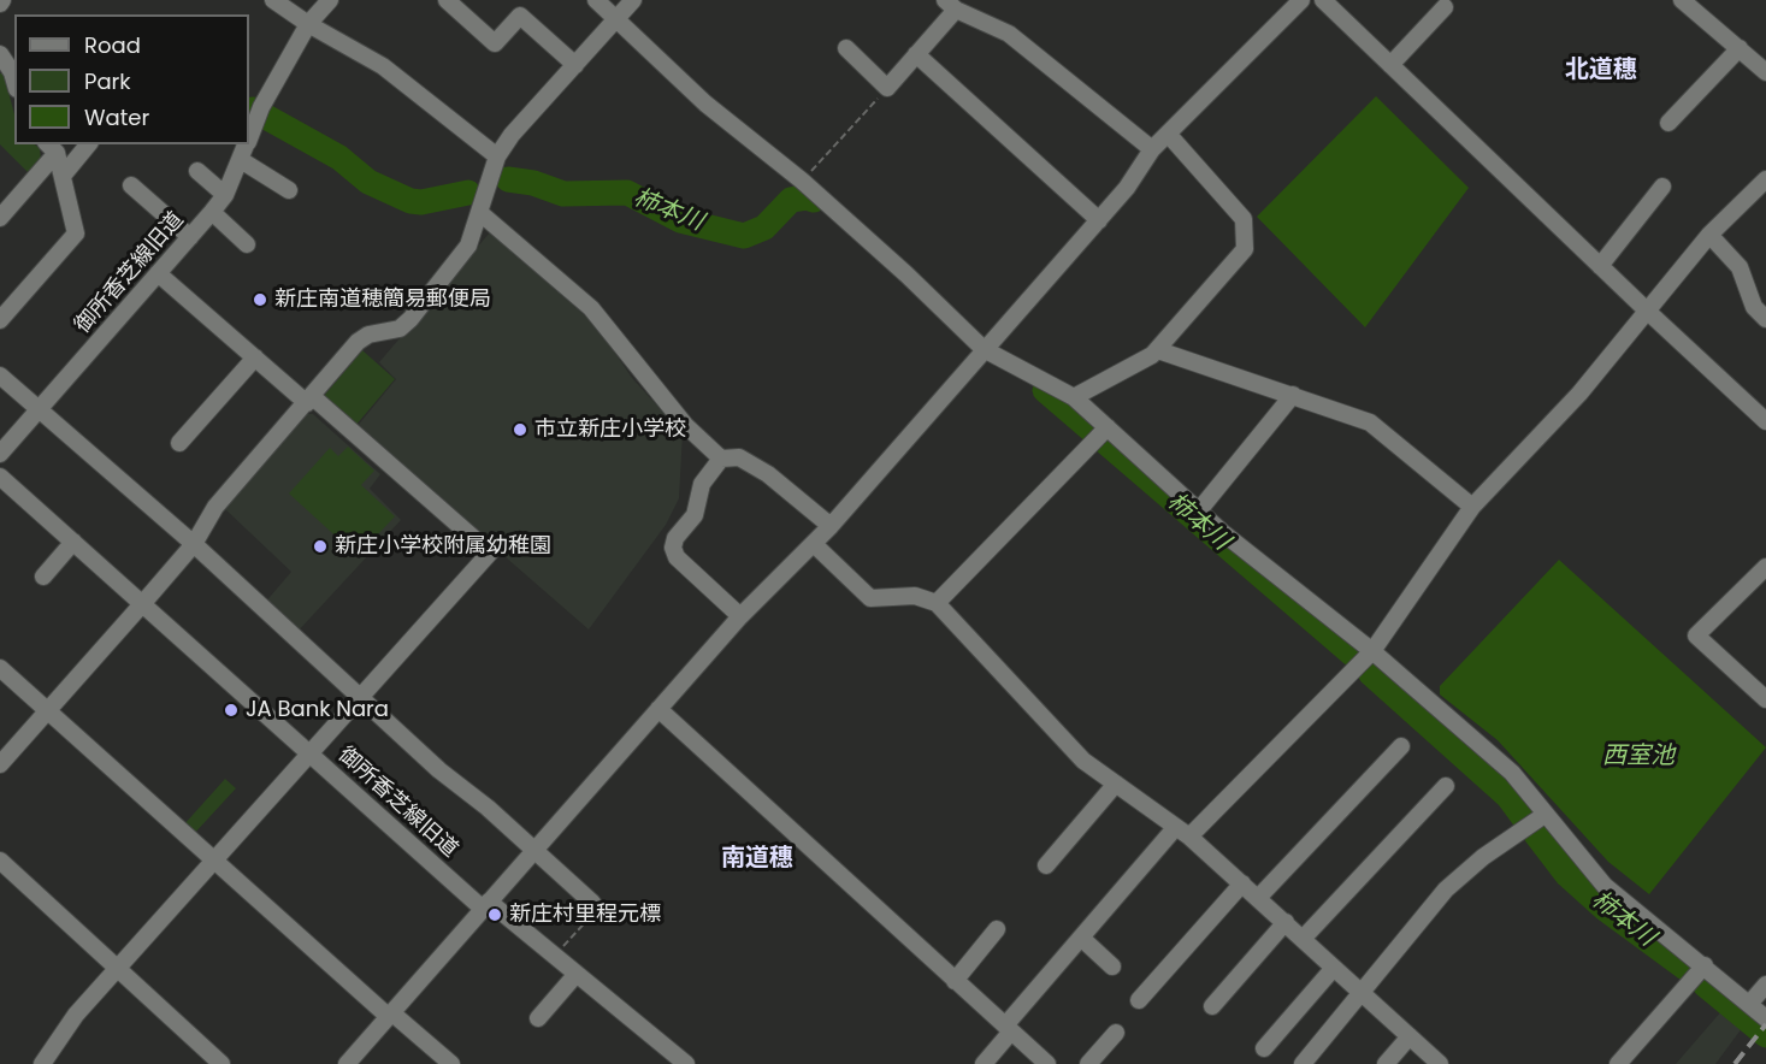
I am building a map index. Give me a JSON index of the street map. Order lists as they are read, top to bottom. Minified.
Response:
{"streets":{"street":["御所香芝線旧道"]},"districts":["北道穗","南道穗"],"water":["柿本川","西室池"],"places":["新庄南道穂簡易郵便局","市立新庄小学校","新庄小学校附属幼稚園","JA Bank Nara","新庄村里程元標"],"legend":["Road","Park","Water"]}
